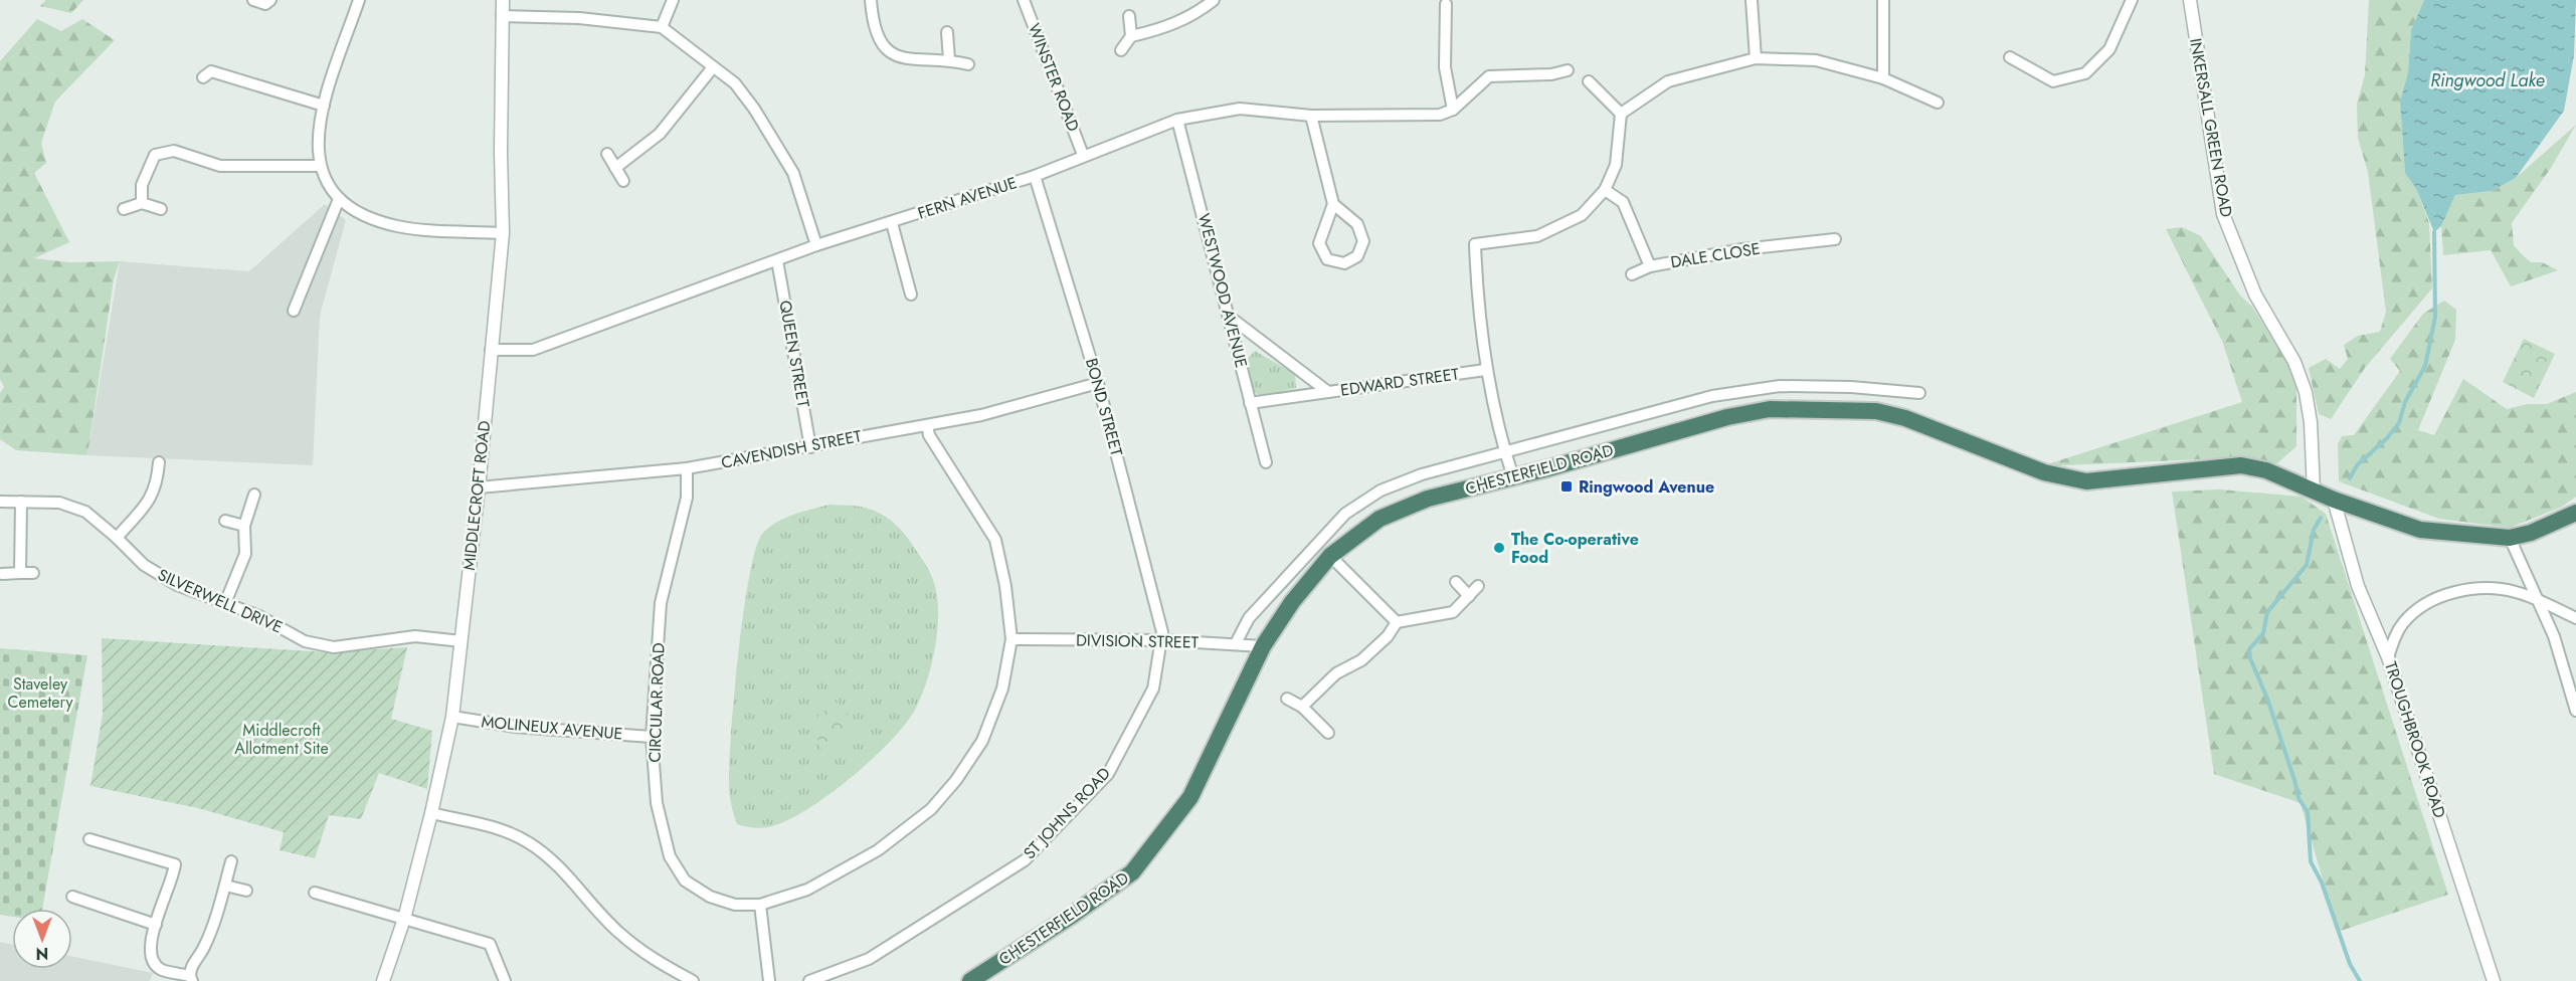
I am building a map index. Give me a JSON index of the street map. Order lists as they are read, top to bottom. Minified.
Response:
{"streets":{"highway":["CHESTERFIELD ROAD"],"street":["WINSTER ROAD","INKERSALL GREEN ROAD","FERN AVENUE","DALE CLOSE","WESTWOOD AVENUE","QUEEN STREET","EDWARD STREET","BOND STREET","CAVENDISH STREET","MIDDLECROFT ROAD","SILVERWELL DRIVE","DIVISION STREET","CIRCULAR ROAD","MOLINEUX AVENUE","TROUGHBROOK ROAD","ST JOHNS ROAD"]},"crossings":[["WINSTER ROAD","FERN AVENUE"],["INKERSALL GREEN ROAD","CHESTERFIELD ROAD"],["FERN AVENUE","WESTWOOD AVENUE"],["FERN AVENUE","QUEEN STREET"],["FERN AVENUE","BOND STREET"],["FERN AVENUE","MIDDLECROFT ROAD"],["WESTWOOD AVENUE","EDWARD STREET"],["QUEEN STREET","CAVENDISH STREET"],["BOND STREET","CAVENDISH STREET"],["BOND STREET","DIVISION STREET"],["BOND STREET","ST JOHNS ROAD"],["CAVENDISH STREET","MIDDLECROFT ROAD"],["CAVENDISH STREET","CIRCULAR ROAD"],["CHESTERFIELD ROAD","DIVISION STREET"],["CHESTERFIELD ROAD","TROUGHBROOK ROAD"],["MIDDLECROFT ROAD","SILVERWELL DRIVE"],["MIDDLECROFT ROAD","MOLINEUX AVENUE"],["DIVISION STREET","CIRCULAR ROAD"],["DIVISION STREET","ST JOHNS ROAD"],["CIRCULAR ROAD","MOLINEUX AVENUE"]],"water":["Ringwood Lake"],"parks":["Staveley Cemetery","Middlecroft Allotment Site"],"places":{"transit":["Ringwood Avenue"],"other":["The Co-operative Food"]},"north":"bottom"}
